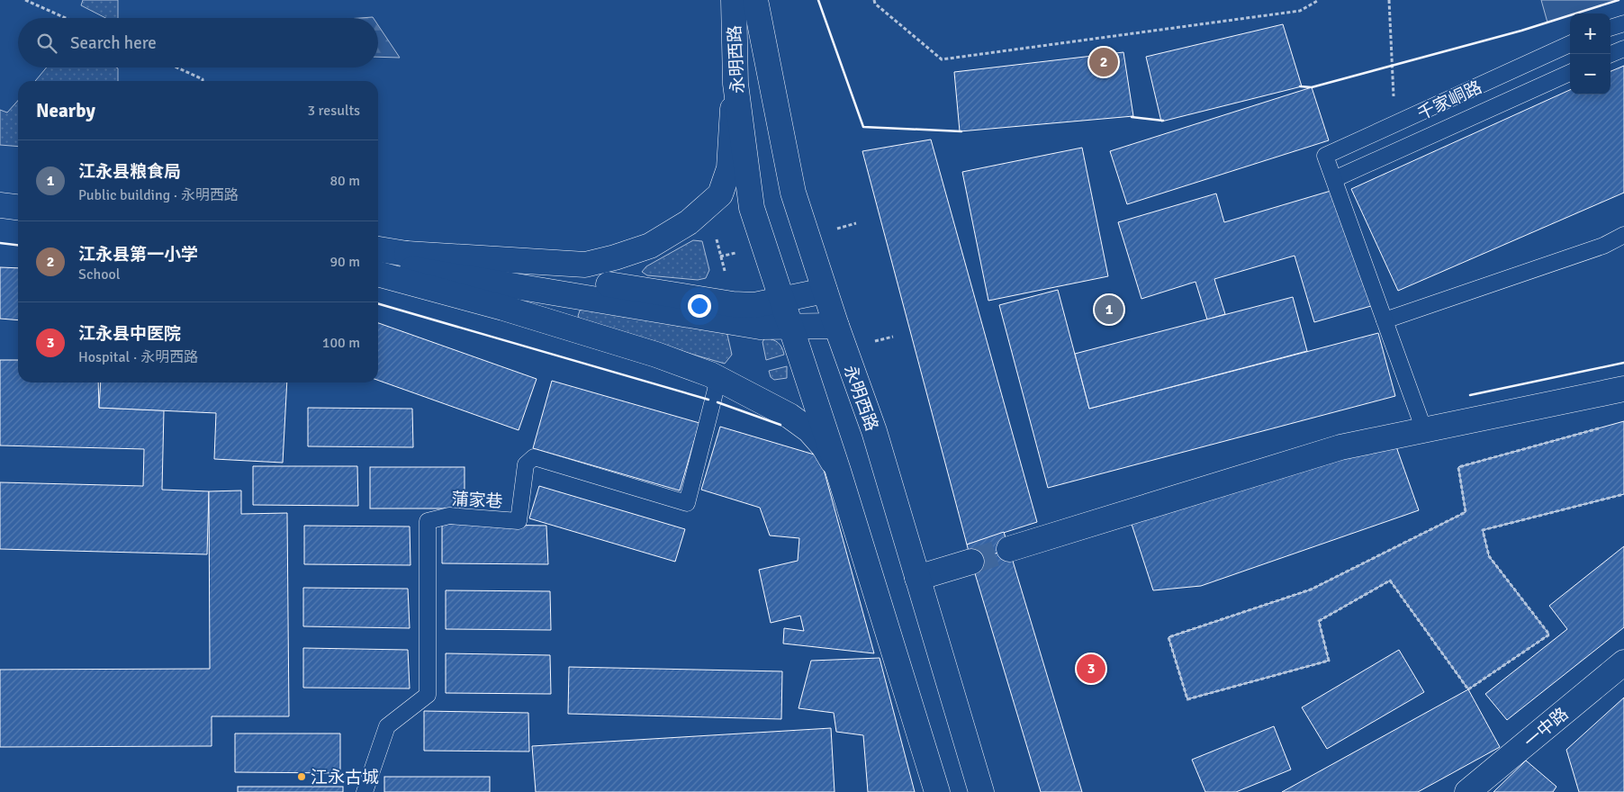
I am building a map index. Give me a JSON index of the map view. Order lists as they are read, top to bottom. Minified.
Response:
{"streets":{"main road":["永明西路","一中路"],"lane":["千家峒路","蒲家巷"]},"places":["江永古城"],"page":{"map_buttons":["+","−"],"search":"Search here","pins":["2","1","3"],"heading":["Nearby","3 results"],"list":[{"mark":"1","name":"江永县粮食局","note":"Public building · 永明西路","value":"80 m"},{"mark":"2","name":"江永县第一小学","note":"School","value":"90 m"},{"mark":"3","name":"江永县中医院","note":"Hospital · 永明西路","value":"100 m"}]}}
